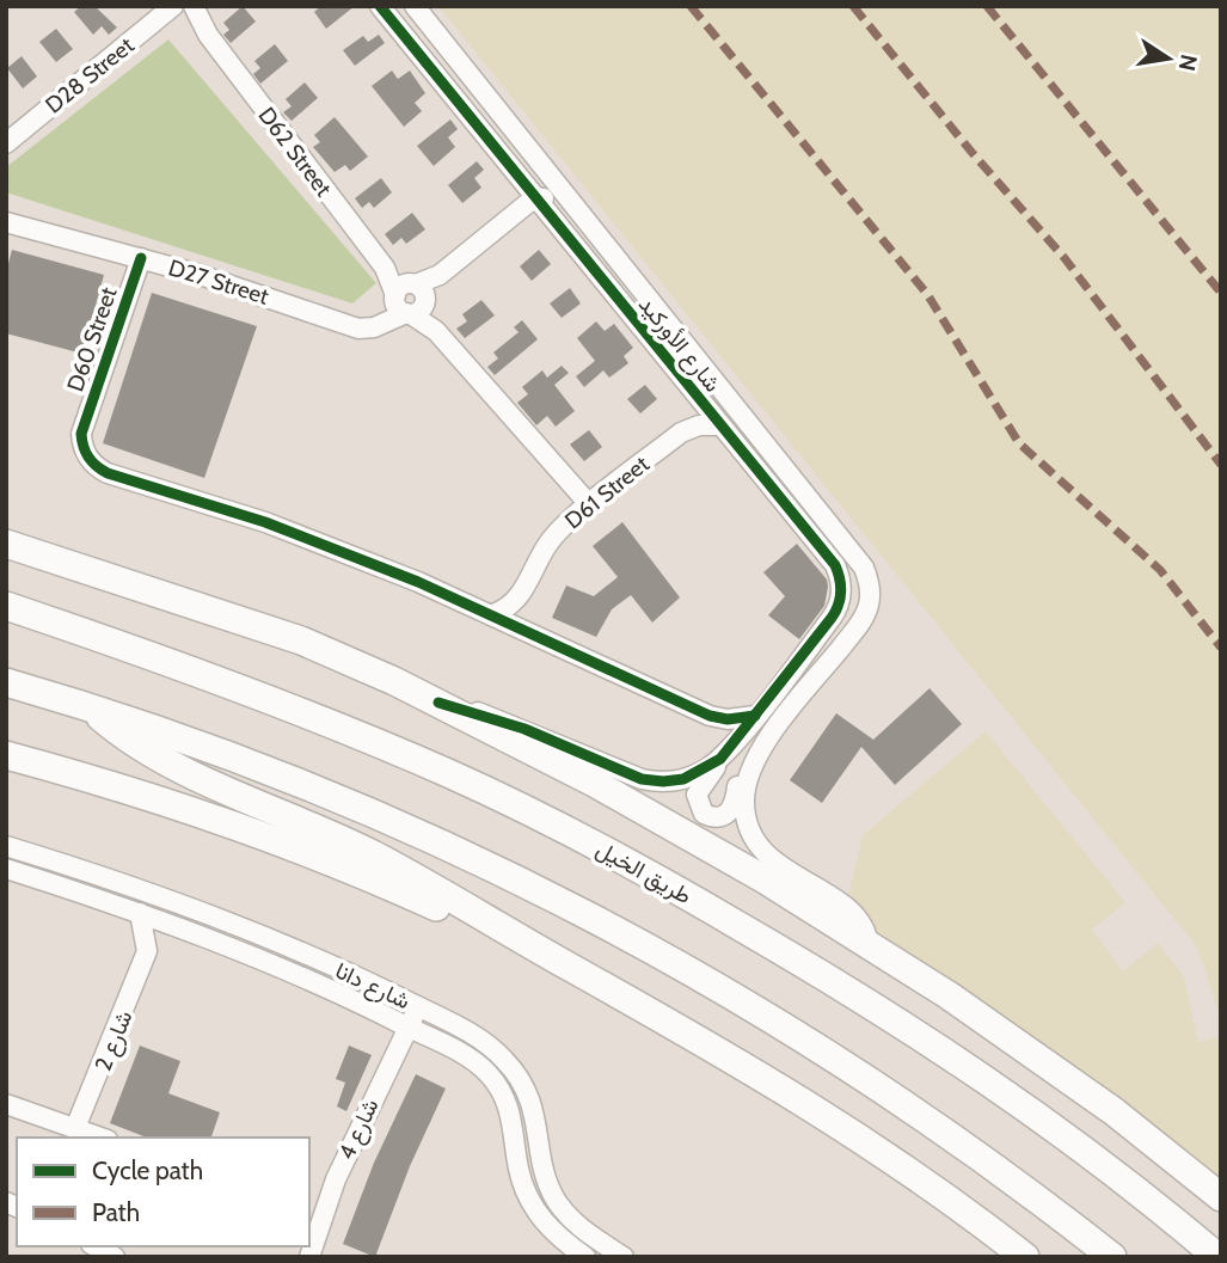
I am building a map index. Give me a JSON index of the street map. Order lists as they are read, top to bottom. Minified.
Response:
{"streets":{"highway":["طريق الخيل"],"street":["D28 Street","D62 Street","D27 Street","D60 Street","شارع الأوركيد","D61 Street","شارع دانا","شارع 2","شارع 4"]},"crossings":[["D28 Street","D62 Street"],["D62 Street","D27 Street"],["D27 Street","D60 Street"],["D60 Street","D61 Street"],["شارع الأوركيد","D61 Street"],["شارع دانا","شارع 4"]],"legend":["Cycle path","Path"],"north":"right"}
